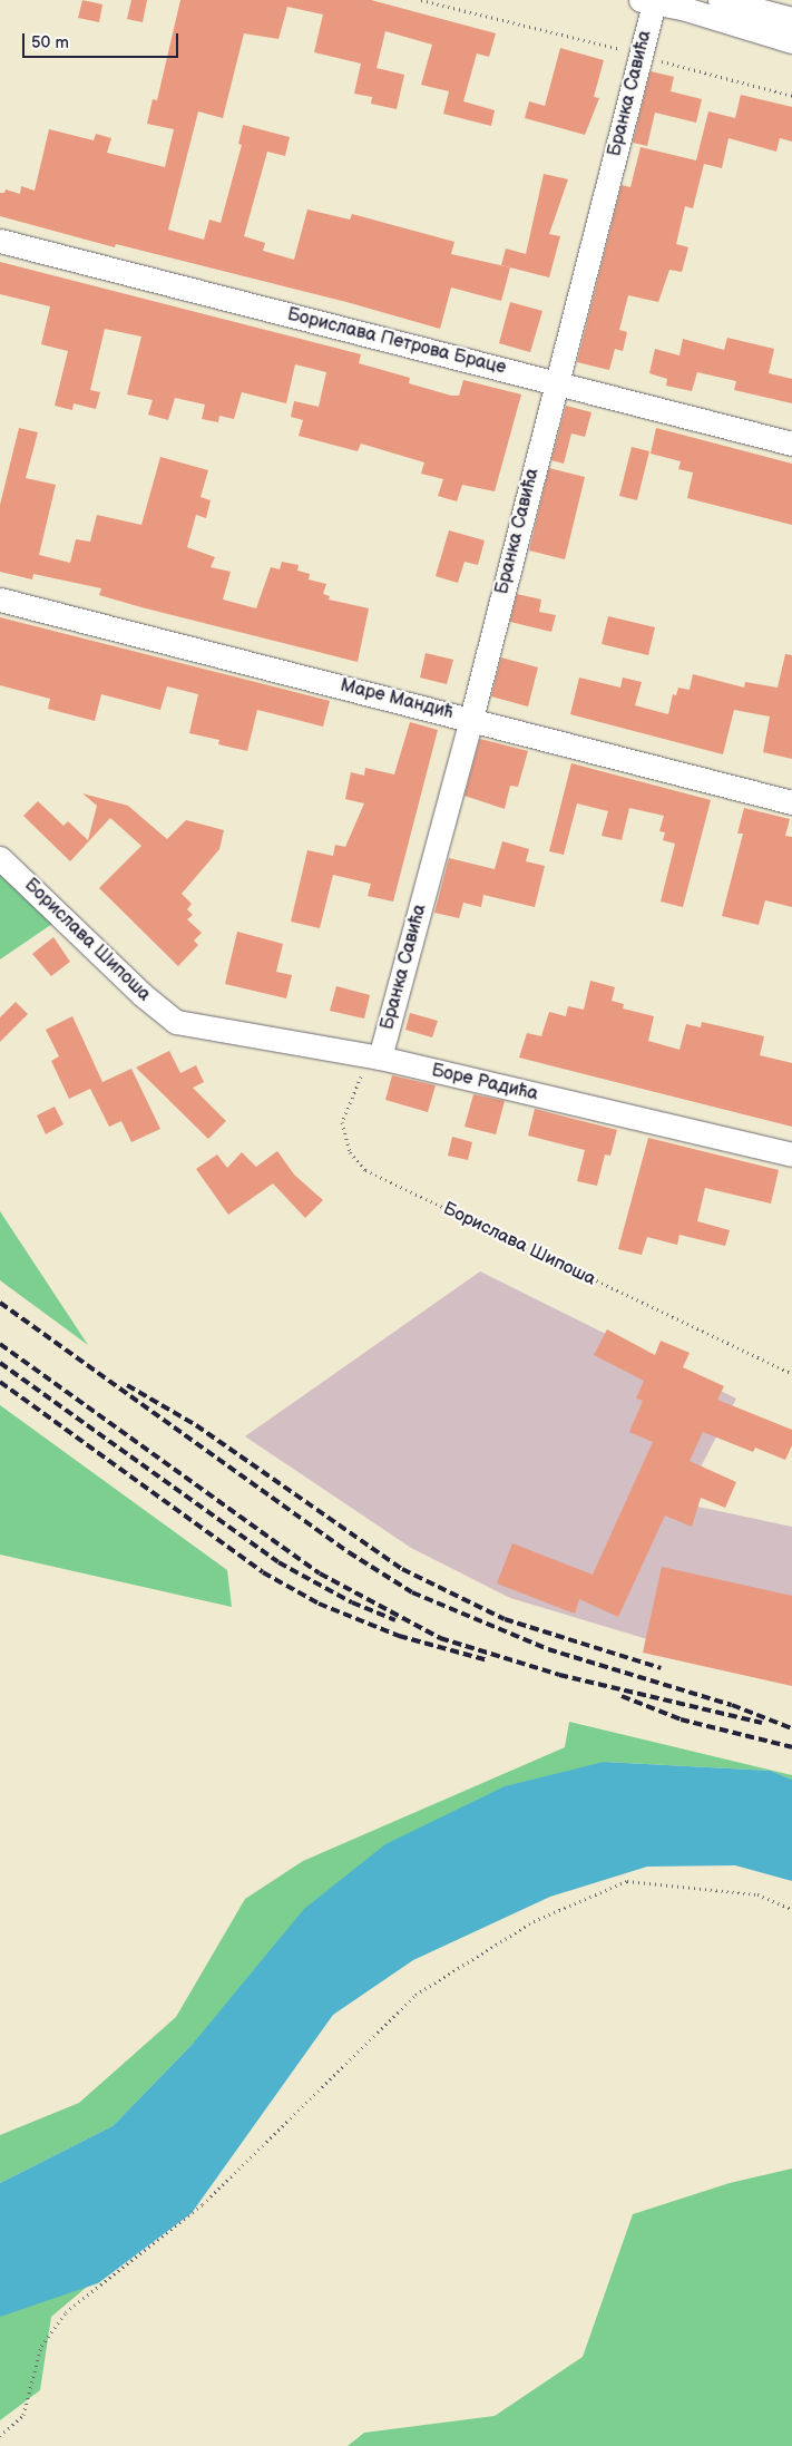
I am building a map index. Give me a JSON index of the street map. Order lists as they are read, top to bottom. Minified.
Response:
{"streets":{"street":["Бранка Савића","Борислава Петрова Браце","Маре Мандић","Борислава Шипоша","Боре Радића"]},"crossings":[["Бранка Савића","Борислава Петрова Браце"],["Бранка Савића","Маре Мандић"],["Бранка Савића","Борислава Шипоша"],["Бранка Савића","Боре Радића"],["Борислава Шипоша","Боре Радића"]],"scale_bar":"50 m"}
